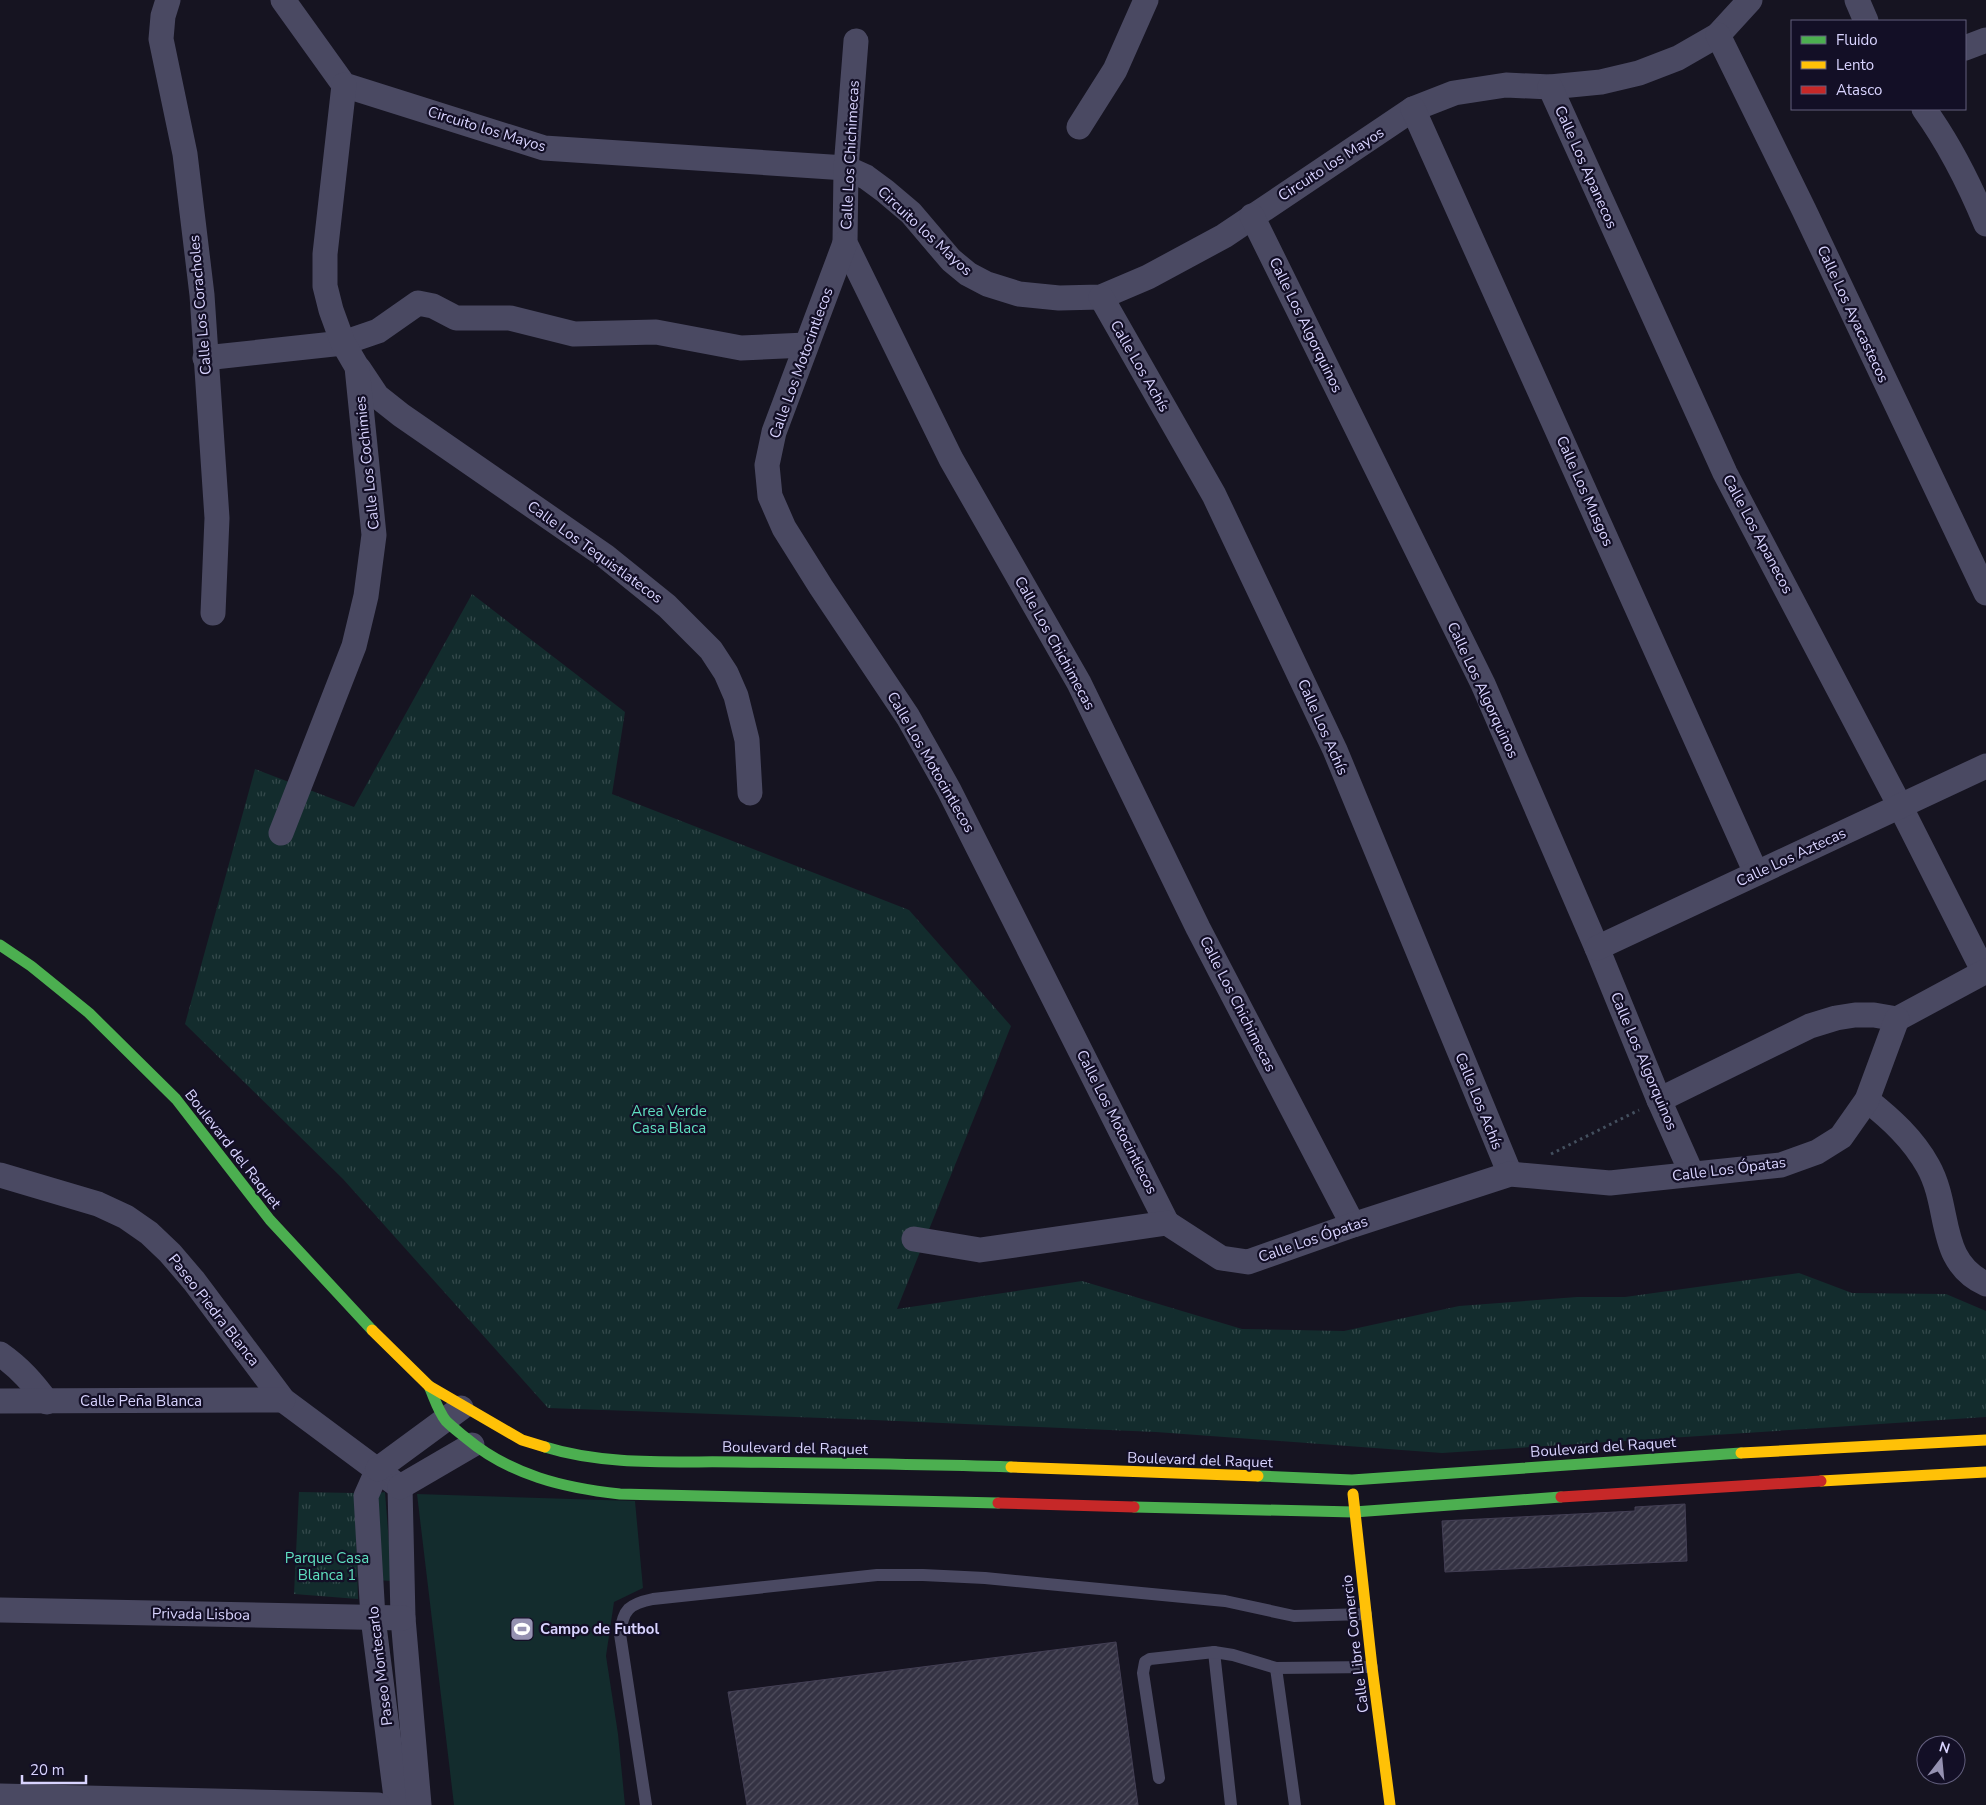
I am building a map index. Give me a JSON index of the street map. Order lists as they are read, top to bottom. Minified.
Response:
{"streets":{"street":["Circuito los Mayos","Calle Los Chichimecas","Calle Los Apanecos","Calle Los Coracholes","Calle Los Ayacastecos","Calle Los Algorquinos","Calle Los Motocintlecos","Calle Los Achís","Calle Los Cochimies","Calle Los Musgos","Calle Los Tequistlatecos","Calle Los Aztecas","Boulevard del Raquet","Calle Los Ópatas","Paseo Piedra Blanca","Calle Peña Blanca","Privada Lisboa","Calle Libre Comercio","Paseo Montecarlo"]},"crossings":[["Circuito los Mayos","Calle Los Chichimecas"],["Circuito los Mayos","Calle Los Apanecos"],["Circuito los Mayos","Calle Los Ayacastecos"],["Circuito los Mayos","Calle Los Algorquinos"],["Circuito los Mayos","Calle Los Achís"],["Circuito los Mayos","Calle Los Cochimies"],["Circuito los Mayos","Calle Los Musgos"],["Calle Los Chichimecas","Calle Los Motocintlecos"],["Calle Los Chichimecas","Calle Los Ópatas"],["Calle Los Apanecos","Calle Los Aztecas"],["Calle Los Algorquinos","Calle Los Aztecas"],["Calle Los Algorquinos","Calle Los Ópatas"],["Calle Los Motocintlecos","Calle Los Ópatas"],["Calle Los Achís","Calle Los Ópatas"],["Calle Los Cochimies","Calle Los Tequistlatecos"],["Calle Los Musgos","Calle Los Aztecas"],["Boulevard del Raquet","Calle Libre Comercio"],["Paseo Piedra Blanca","Calle Peña Blanca"],["Paseo Piedra Blanca","Paseo Montecarlo"],["Privada Lisboa","Paseo Montecarlo"]],"parks":["Area Verde Casa Blaca","Parque Casa Blanca 1"],"places":{"sports":["Campo de Futbol"]},"legend":["Fluido","Lento","Atasco"],"scale_bar":"20 m","north":"top"}
